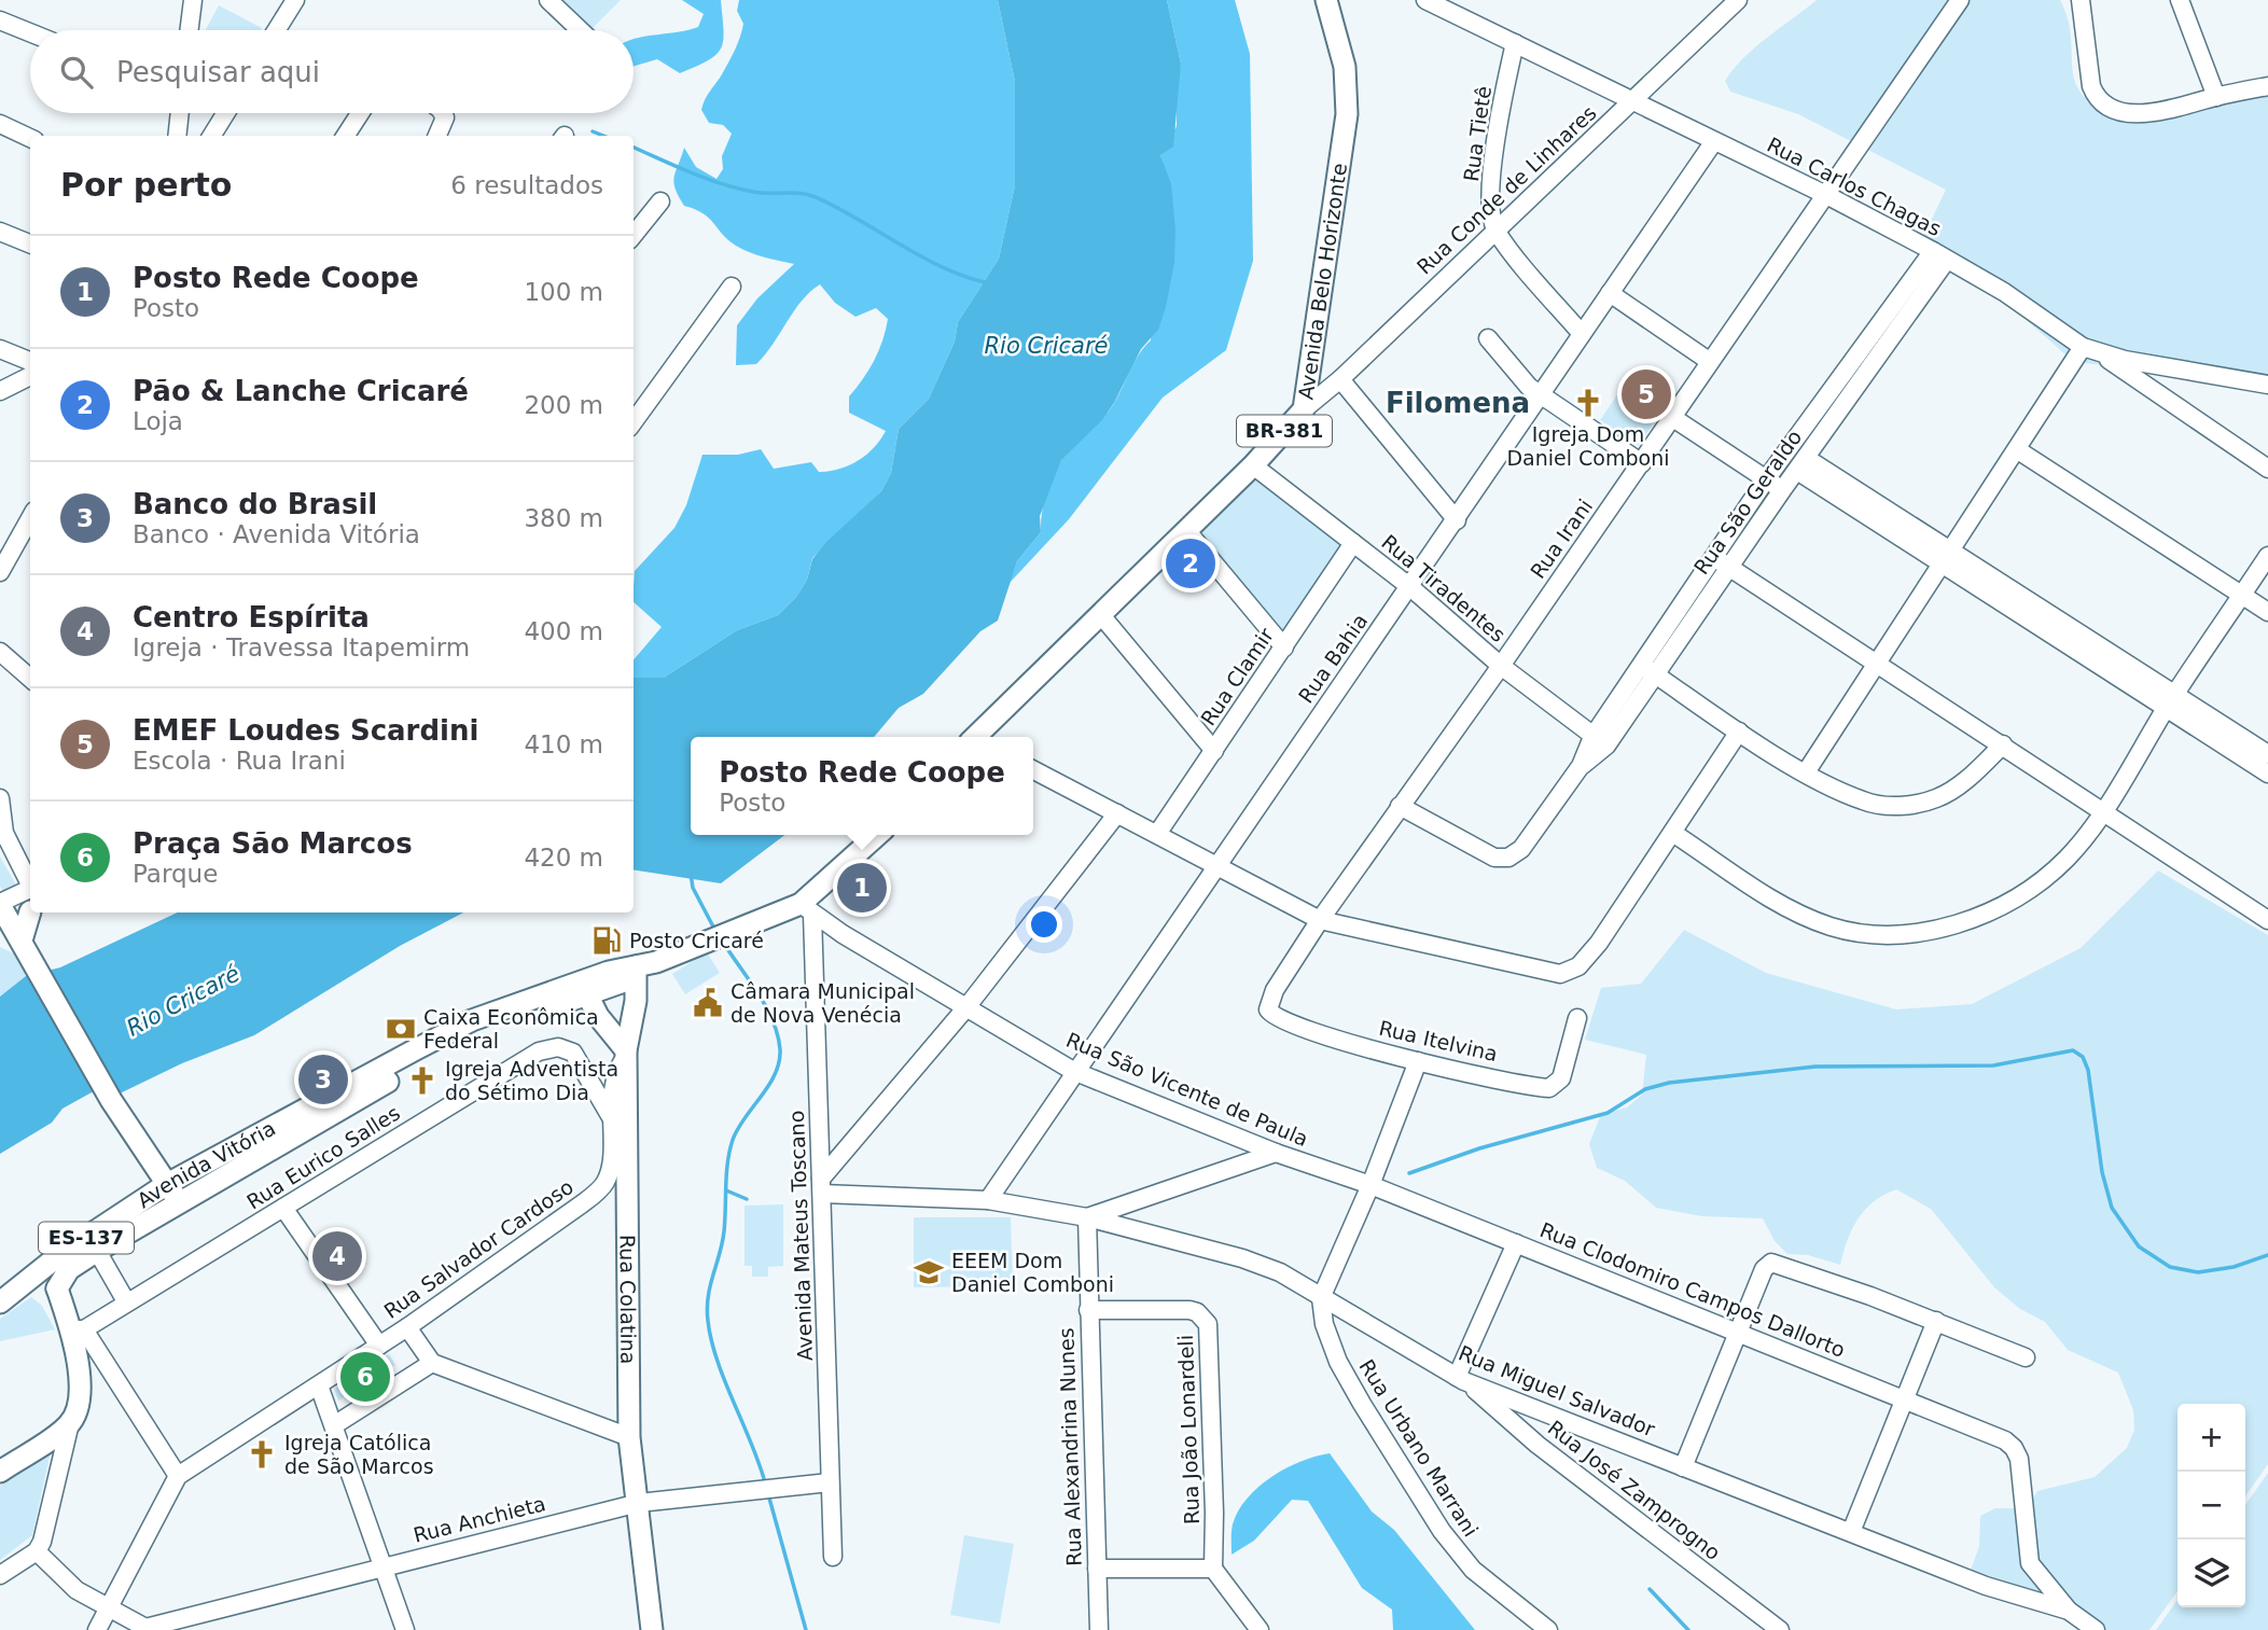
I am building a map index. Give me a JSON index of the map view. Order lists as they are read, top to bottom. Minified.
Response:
{"streets":{"main road":["Avenida Belo Horizonte","BR-381","Avenida Vitória","ES-137","Rua Colatina"],"street":["Rua Tietê","Rua Carlos Chagas","Rua Conde de Linhares","Rua São Geraldo","Rua Irani","Rua Tiradentes","Rua Bahia","Rua Clamir","Rua Itelvina","Rua São Vicente de Paula","Rua Eurico Salles","Avenida Mateus Toscano","Rua Salvador Cardoso","Rua Clodomiro Campos Dallorto","Rua Miguel Salvador","Rua João Lonardeli","Rua Alexandrina Nunes","Rua Urbano Marrani","Rua José Zamprogno","Rua Anchieta"]},"crossings":[["Rua Tietê","Rua Carlos Chagas"],["Rua Tietê","Rua Conde de Linhares"],["Rua Carlos Chagas","Rua Conde de Linhares"],["Rua Carlos Chagas","Rua São Geraldo"],["Rua Carlos Chagas","Rua Irani"],["Rua Carlos Chagas","Rua Bahia"],["Rua Conde de Linhares","Avenida Belo Horizonte"],["Avenida Belo Horizonte","Rua Tiradentes"],["Rua São Geraldo","Rua Irani"],["Rua São Geraldo","Rua Tiradentes"],["Rua Irani","Rua Tiradentes"],["Rua Irani","Rua Itelvina"],["Rua Tiradentes","Rua Bahia"],["Rua Tiradentes","Rua Clamir"],["Rua Bahia","Rua São Vicente de Paula"],["Rua Bahia","Rua Miguel Salvador"],["Rua São Vicente de Paula","Avenida Mateus Toscano"],["Rua São Vicente de Paula","Rua Clodomiro Campos Dallorto"],["Rua Eurico Salles","Rua Salvador Cardoso"],["Avenida Vitória","Rua Colatina"],["Avenida Mateus Toscano","Rua Miguel Salvador"],["Avenida Mateus Toscano","Rua Anchieta"],["Rua Salvador Cardoso","Rua Colatina"],["Rua Clodomiro Campos Dallorto","Rua Miguel Salvador"],["Rua Colatina","Rua Anchieta"],["Rua Miguel Salvador","Rua Alexandrina Nunes"],["Rua Miguel Salvador","Rua Urbano Marrani"],["Rua Miguel Salvador","Rua José Zamprogno"],["Rua João Lonardeli","Rua Alexandrina Nunes"]],"districts":["Filomena"],"water":["Rio Cricaré"],"places":{"church":["Igreja Dom Daniel Comboni","Igreja Adventista do Sétimo Dia","Igreja Católica de São Marcos"],"fuel station":["Posto Cricaré"],"public building":["Câmara Municipal de Nova Venécia"],"bank":["Caixa Econômica Federal"],"school or university":["EEEM Dom Daniel Comboni"]},"page":{"search":"Pesquisar aqui","heading":["Por perto","6 resultados"],"list":[{"mark":"1","name":"Posto Rede Coope","note":"Posto","value":"100 m"},{"mark":"2","name":"Pão & Lanche Cricaré","note":"Loja","value":"200 m"},{"mark":"3","name":"Banco do Brasil","note":"Banco · Avenida Vitória","value":"380 m"},{"mark":"4","name":"Centro Espírita","note":"Igreja · Travessa Itapemirm","value":"400 m"},{"mark":"5","name":"EMEF Loudes Scardini","note":"Escola · Rua Irani","value":"410 m"},{"mark":"6","name":"Praça São Marcos","note":"Parque","value":"420 m"}],"pins":["5","2","1","3","4","6"],"popup":["Posto Rede Coope","Posto"],"map_buttons":["+","−"]}}
